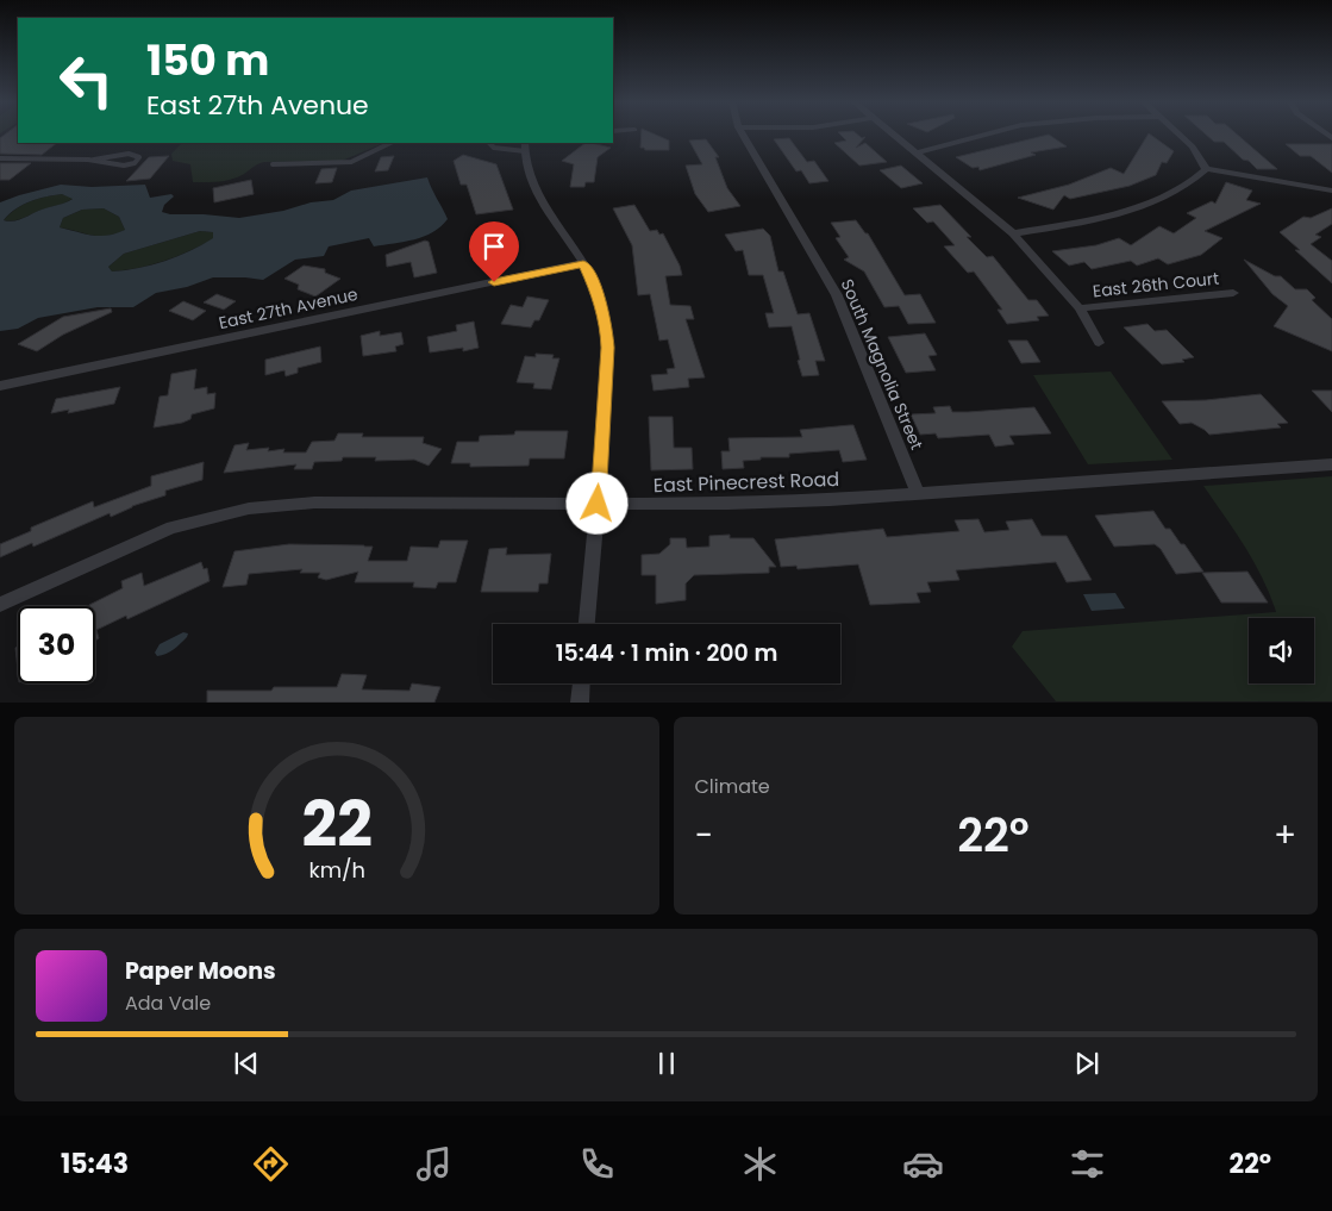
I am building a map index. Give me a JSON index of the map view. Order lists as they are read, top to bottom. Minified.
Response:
{"streets":{"street":["East 26th Court","East 27th Avenue","South Magnolia Street","East Pinecrest Road"]},"crossings":[["South Magnolia Street","East Pinecrest Road"]],"page":{"turn":["150 m","East 27th Avenue"],"limit":"30","trip":"15:44 · 1 min · 200 m","tile":"Climate","heat":["−","22°","+"],"song":["Paper Moons","Ada Vale"],"tabs":["15:43","22°"],"gauge":["22","km/h"]}}
